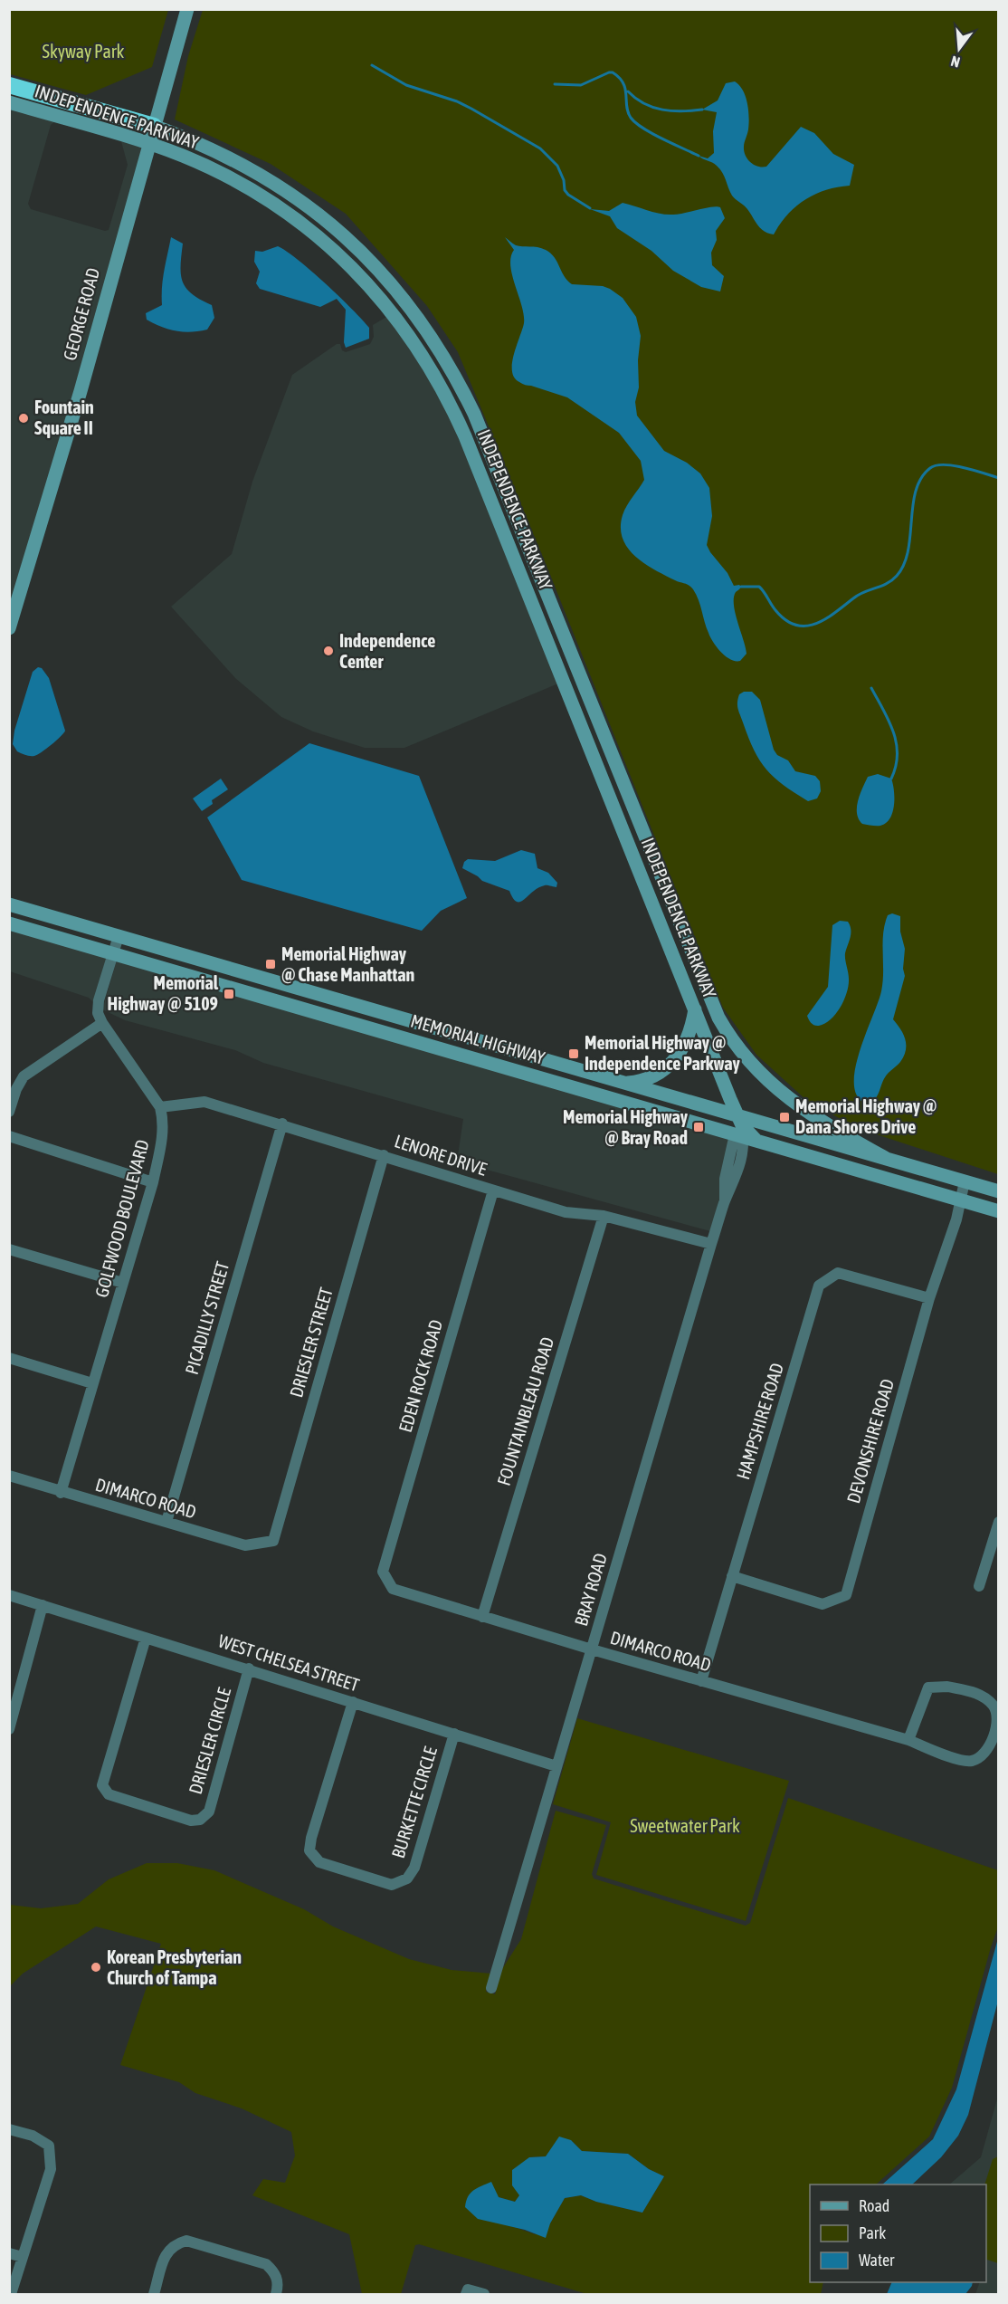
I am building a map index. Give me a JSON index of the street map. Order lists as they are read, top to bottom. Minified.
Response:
{"streets":{"main road":["INDEPENDENCE PARKWAY","GEORGE ROAD","MEMORIAL HIGHWAY"],"street":["LENORE DRIVE","GOLFWOOD BOULEVARD","PICADILLY STREET","DRIESLER STREET","EDEN ROCK ROAD","FOUNTAINBLEAU ROAD","HAMPSHIRE ROAD","DEVONSHIRE ROAD","DIMARCO ROAD","BRAY ROAD","WEST CHELSEA STREET","DRIESLER CIRCLE","BURKETTE CIRCLE"]},"crossings":[["INDEPENDENCE PARKWAY","GEORGE ROAD"],["INDEPENDENCE PARKWAY","MEMORIAL HIGHWAY"],["INDEPENDENCE PARKWAY","DEVONSHIRE ROAD"],["INDEPENDENCE PARKWAY","BRAY ROAD"],["MEMORIAL HIGHWAY","GOLFWOOD BOULEVARD"],["MEMORIAL HIGHWAY","DEVONSHIRE ROAD"],["MEMORIAL HIGHWAY","BRAY ROAD"],["LENORE DRIVE","GOLFWOOD BOULEVARD"],["LENORE DRIVE","PICADILLY STREET"],["LENORE DRIVE","DRIESLER STREET"],["LENORE DRIVE","EDEN ROCK ROAD"],["LENORE DRIVE","FOUNTAINBLEAU ROAD"],["LENORE DRIVE","BRAY ROAD"],["GOLFWOOD BOULEVARD","DIMARCO ROAD"],["PICADILLY STREET","DIMARCO ROAD"],["DRIESLER STREET","DIMARCO ROAD"],["EDEN ROCK ROAD","DIMARCO ROAD"],["FOUNTAINBLEAU ROAD","DIMARCO ROAD"],["HAMPSHIRE ROAD","DEVONSHIRE ROAD"],["HAMPSHIRE ROAD","DIMARCO ROAD"],["DIMARCO ROAD","BRAY ROAD"],["BRAY ROAD","WEST CHELSEA STREET"],["WEST CHELSEA STREET","DRIESLER CIRCLE"],["WEST CHELSEA STREET","BURKETTE CIRCLE"]],"parks":["Skyway Park","Sweetwater Park"],"places":{"other":["Fountain Square II","Independence Center","Korean Presbyterian Church of Tampa"],"transit":["Memorial Highway @ Chase Manhattan","Memorial Highway @ 5109","Memorial Highway @ Independence Parkway","Memorial Highway @ Dana Shores Drive","Memorial Highway @ Bray Road"]},"legend":["Road","Park","Water"],"north":"bottom"}
